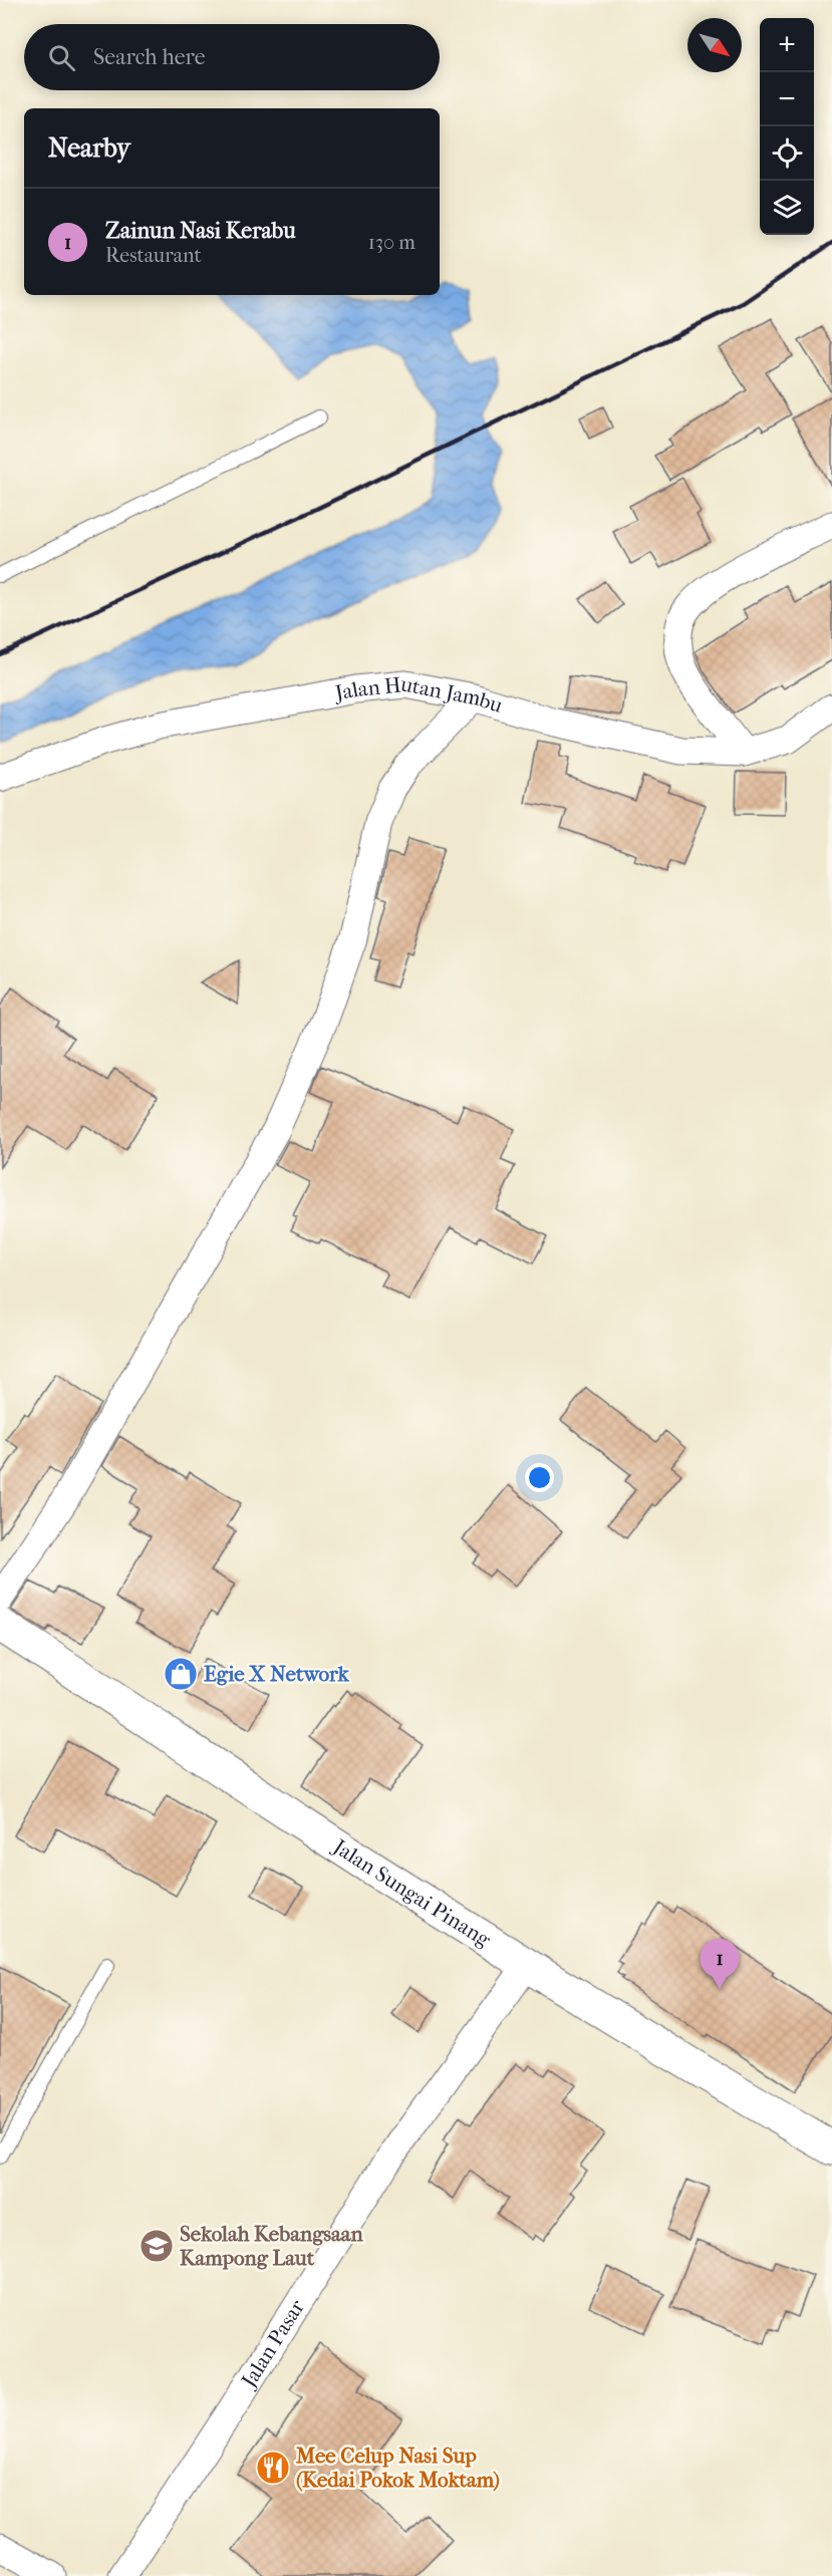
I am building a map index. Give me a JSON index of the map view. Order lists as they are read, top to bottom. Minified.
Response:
{"streets":{"street":["Jalan Hutan Jambu","Jalan Sungai Pinang","Jalan Pasar"]},"crossings":[["Jalan Sungai Pinang","Jalan Pasar"]],"places":{"shop":["Egie X Network"],"school or university":["Sekolah Kebangsaan Kampong Laut"],"restaurant":["Mee Celup Nasi Sup (Kedai Pokok Moktam)"]},"north":"bottom right","page":{"map_buttons":["+","−"],"search":"Search here","heading":"Nearby","list":[{"mark":"1","name":"Zainun Nasi Kerabu","note":"Restaurant","value":"130 m"}],"pins":"1"}}
